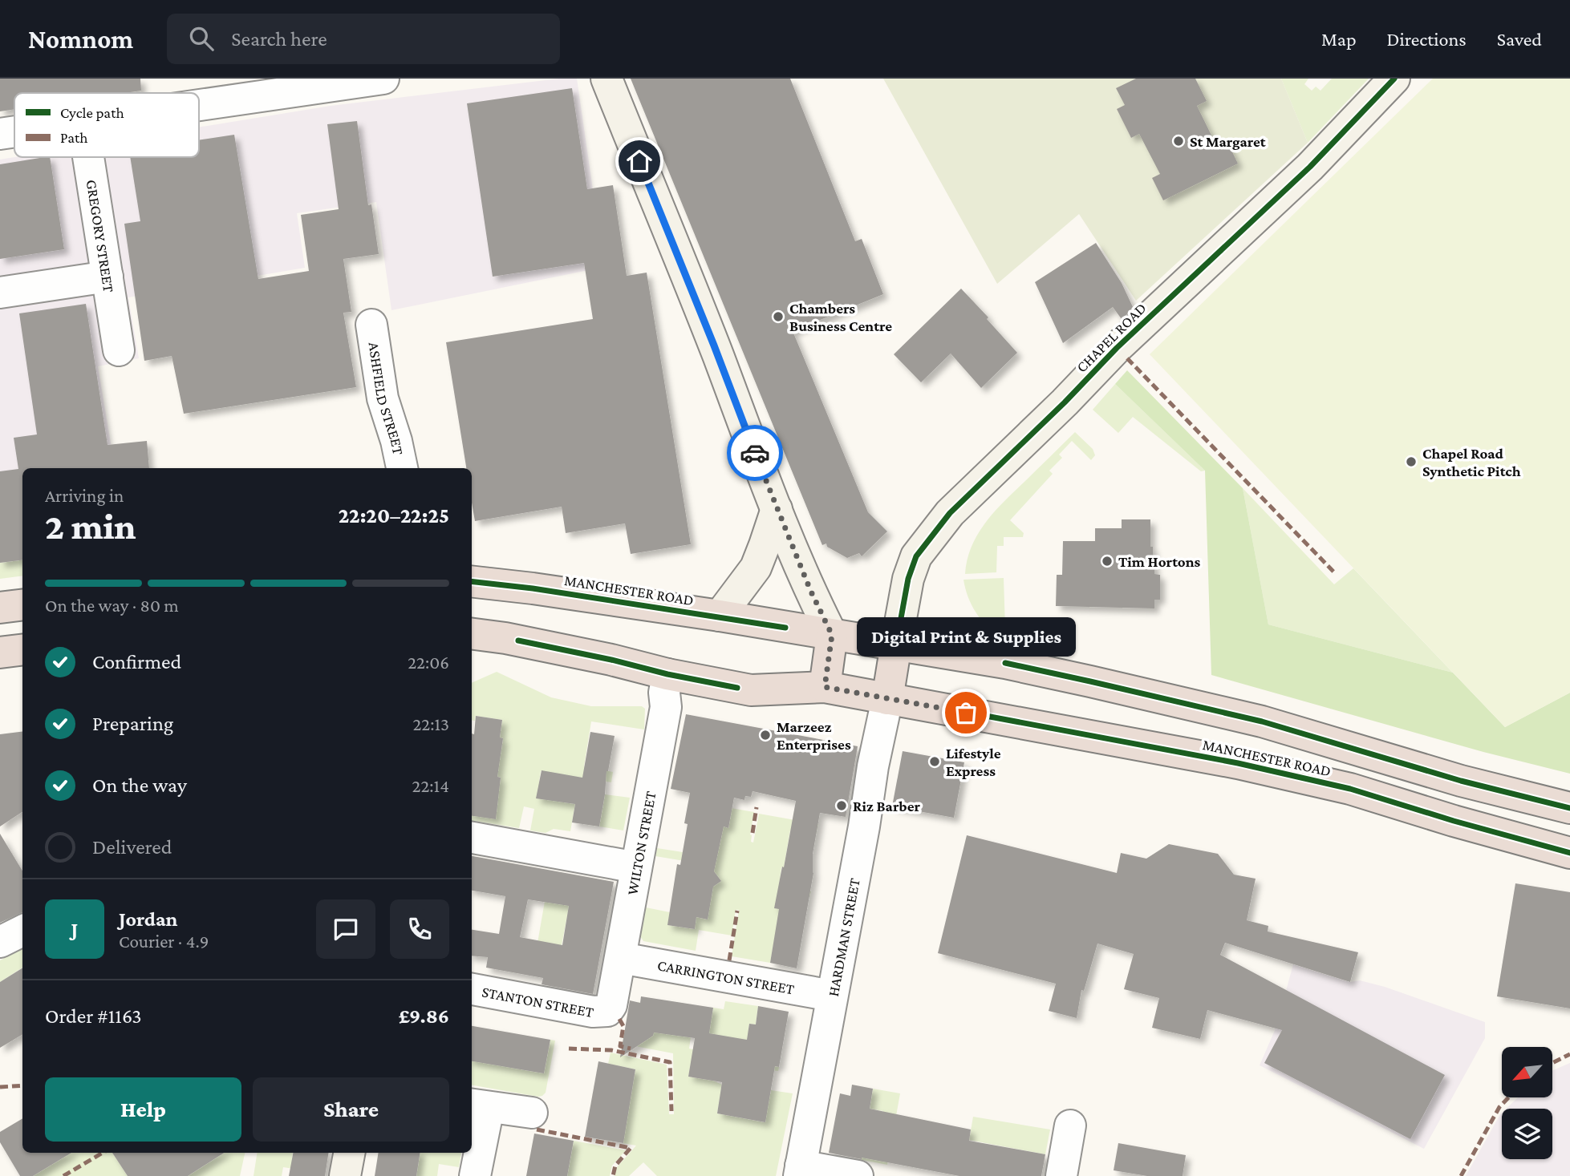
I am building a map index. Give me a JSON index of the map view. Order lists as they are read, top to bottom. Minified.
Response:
{"streets":{"highway":["MANCHESTER ROAD"],"street":["GREGORY STREET","CHAPEL ROAD","ASHFIELD STREET","WILTON STREET","HARDMAN STREET","CARRINGTON STREET","STANTON STREET"]},"crossings":[["CHAPEL ROAD","MANCHESTER ROAD"],["MANCHESTER ROAD","WILTON STREET"],["MANCHESTER ROAD","HARDMAN STREET"],["WILTON STREET","CARRINGTON STREET"],["WILTON STREET","STANTON STREET"],["HARDMAN STREET","CARRINGTON STREET"]],"places":["St Margaret","Chambers Business Centre","Chapel Road Synthetic Pitch","Tim Hortons","Digital Print & Supplies","Marzeez Enterprises","Lifestyle Express","Riz Barber"],"legend":["Cycle path","Path"],"north":"bottom left","page":{"header":"Nomnom","search":"Search here","nav":["Map","Directions","Saved"],"heading":["2 min","Arriving in","22:20–22:25"],"panel":["Jordan","Courier · 4.9","Order #1163","£9.86"],"bar":"On the way · 80 m","bubble":"Digital Print & Supplies","list":[["Confirmed","22:06"],["Preparing","22:13"],["On the way","22:14"],"Delivered"],"round":"J","buttons":["Help","Share"]}}
